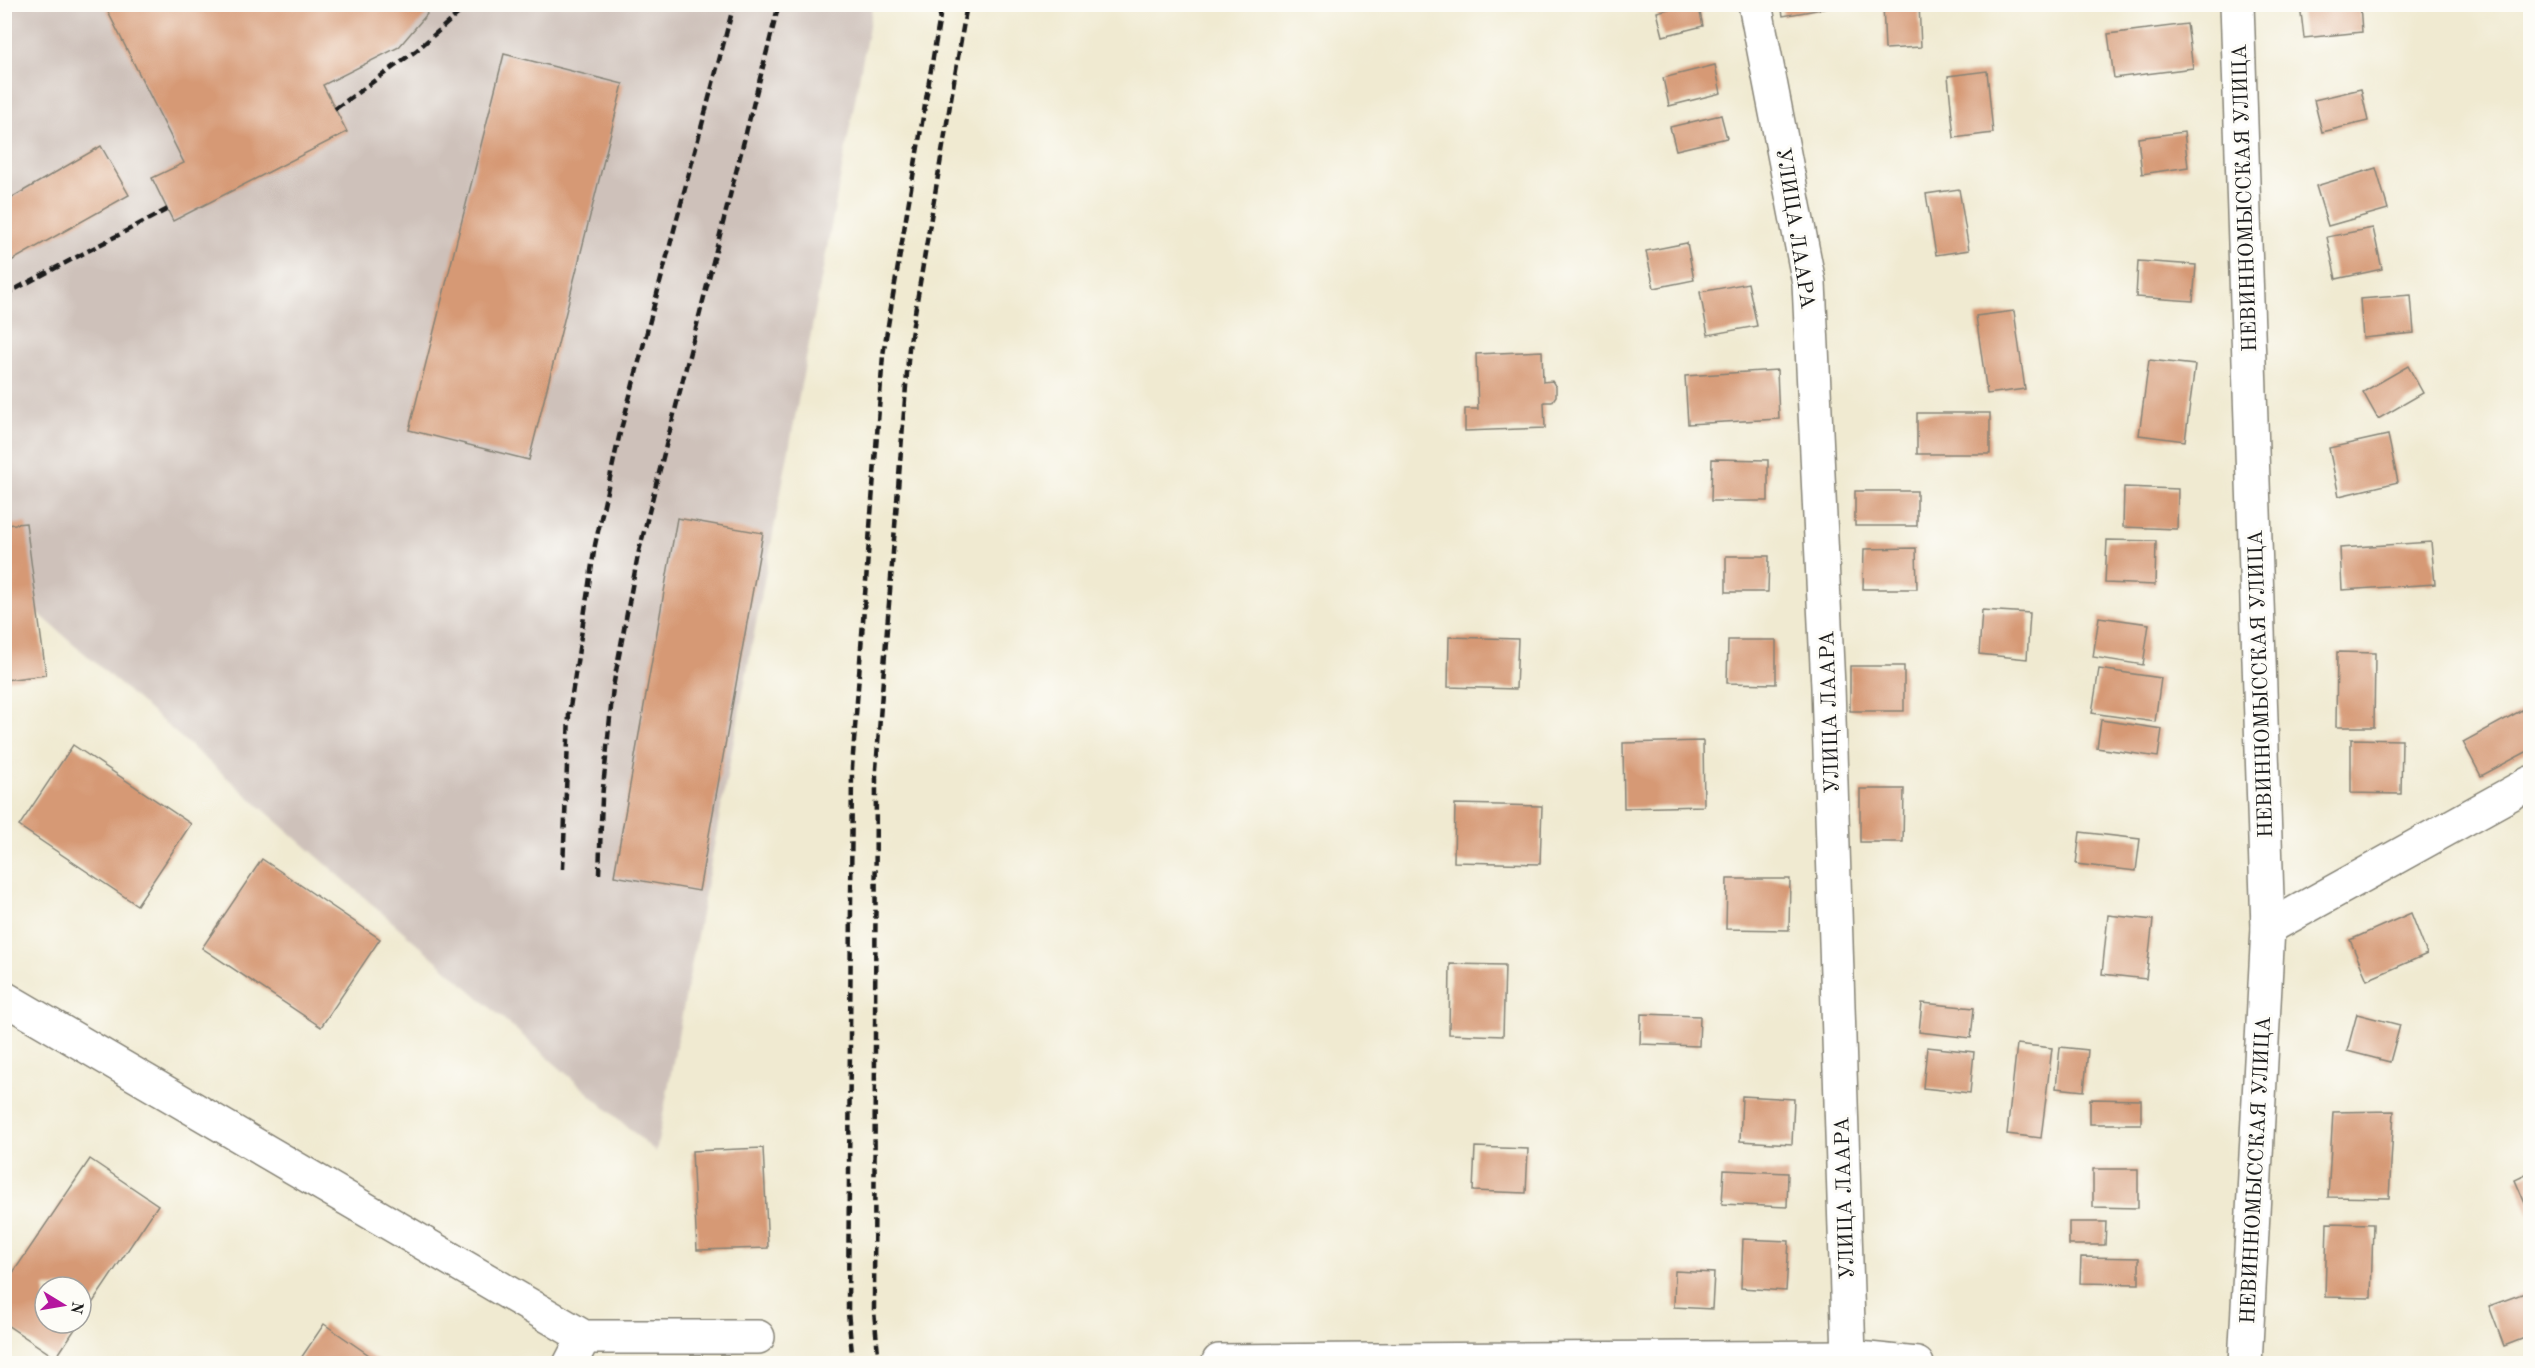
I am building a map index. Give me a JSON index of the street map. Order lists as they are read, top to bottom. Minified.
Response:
{"streets":{"street":["НЕВИННОМЫССКАЯ УЛИЦА","УЛИЦА ЛААРА"]},"north":"right"}
